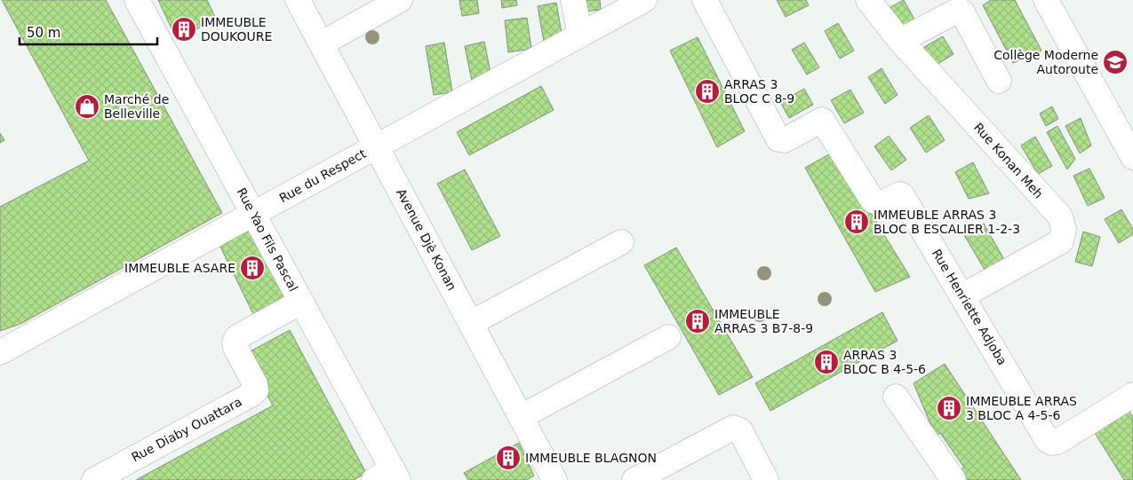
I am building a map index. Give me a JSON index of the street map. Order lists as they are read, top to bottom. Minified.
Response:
{"streets":{"street":["Rue Konan Meh","Rue du Respect","Rue Yao Fils Pascal","Avenue Djè Konan","Rue Henriette Adjoba","Rue Diaby Ouattara"]},"crossings":[["Rue Konan Meh","Rue Henriette Adjoba"],["Rue du Respect","Rue Yao Fils Pascal"],["Rue du Respect","Avenue Djè Konan"],["Rue Yao Fils Pascal","Rue Diaby Ouattara"]],"places":{"building":["IMMEUBLE DOUKOURE","ARRAS 3 BLOC C 8-9","IMMEUBLE ARRAS 3 BLOC B ESCALIER 1-2-3","IMMEUBLE ASARE","IMMEUBLE ARRAS 3 B7-8-9","ARRAS 3 BLOC B 4-5-6","IMMEUBLE ARRAS 3 BLOC A 4-5-6","IMMEUBLE BLAGNON"],"school or university":["Collège Moderne Autoroute"],"shop":["Marché de Belleville"]},"scale_bar":"50 m"}
